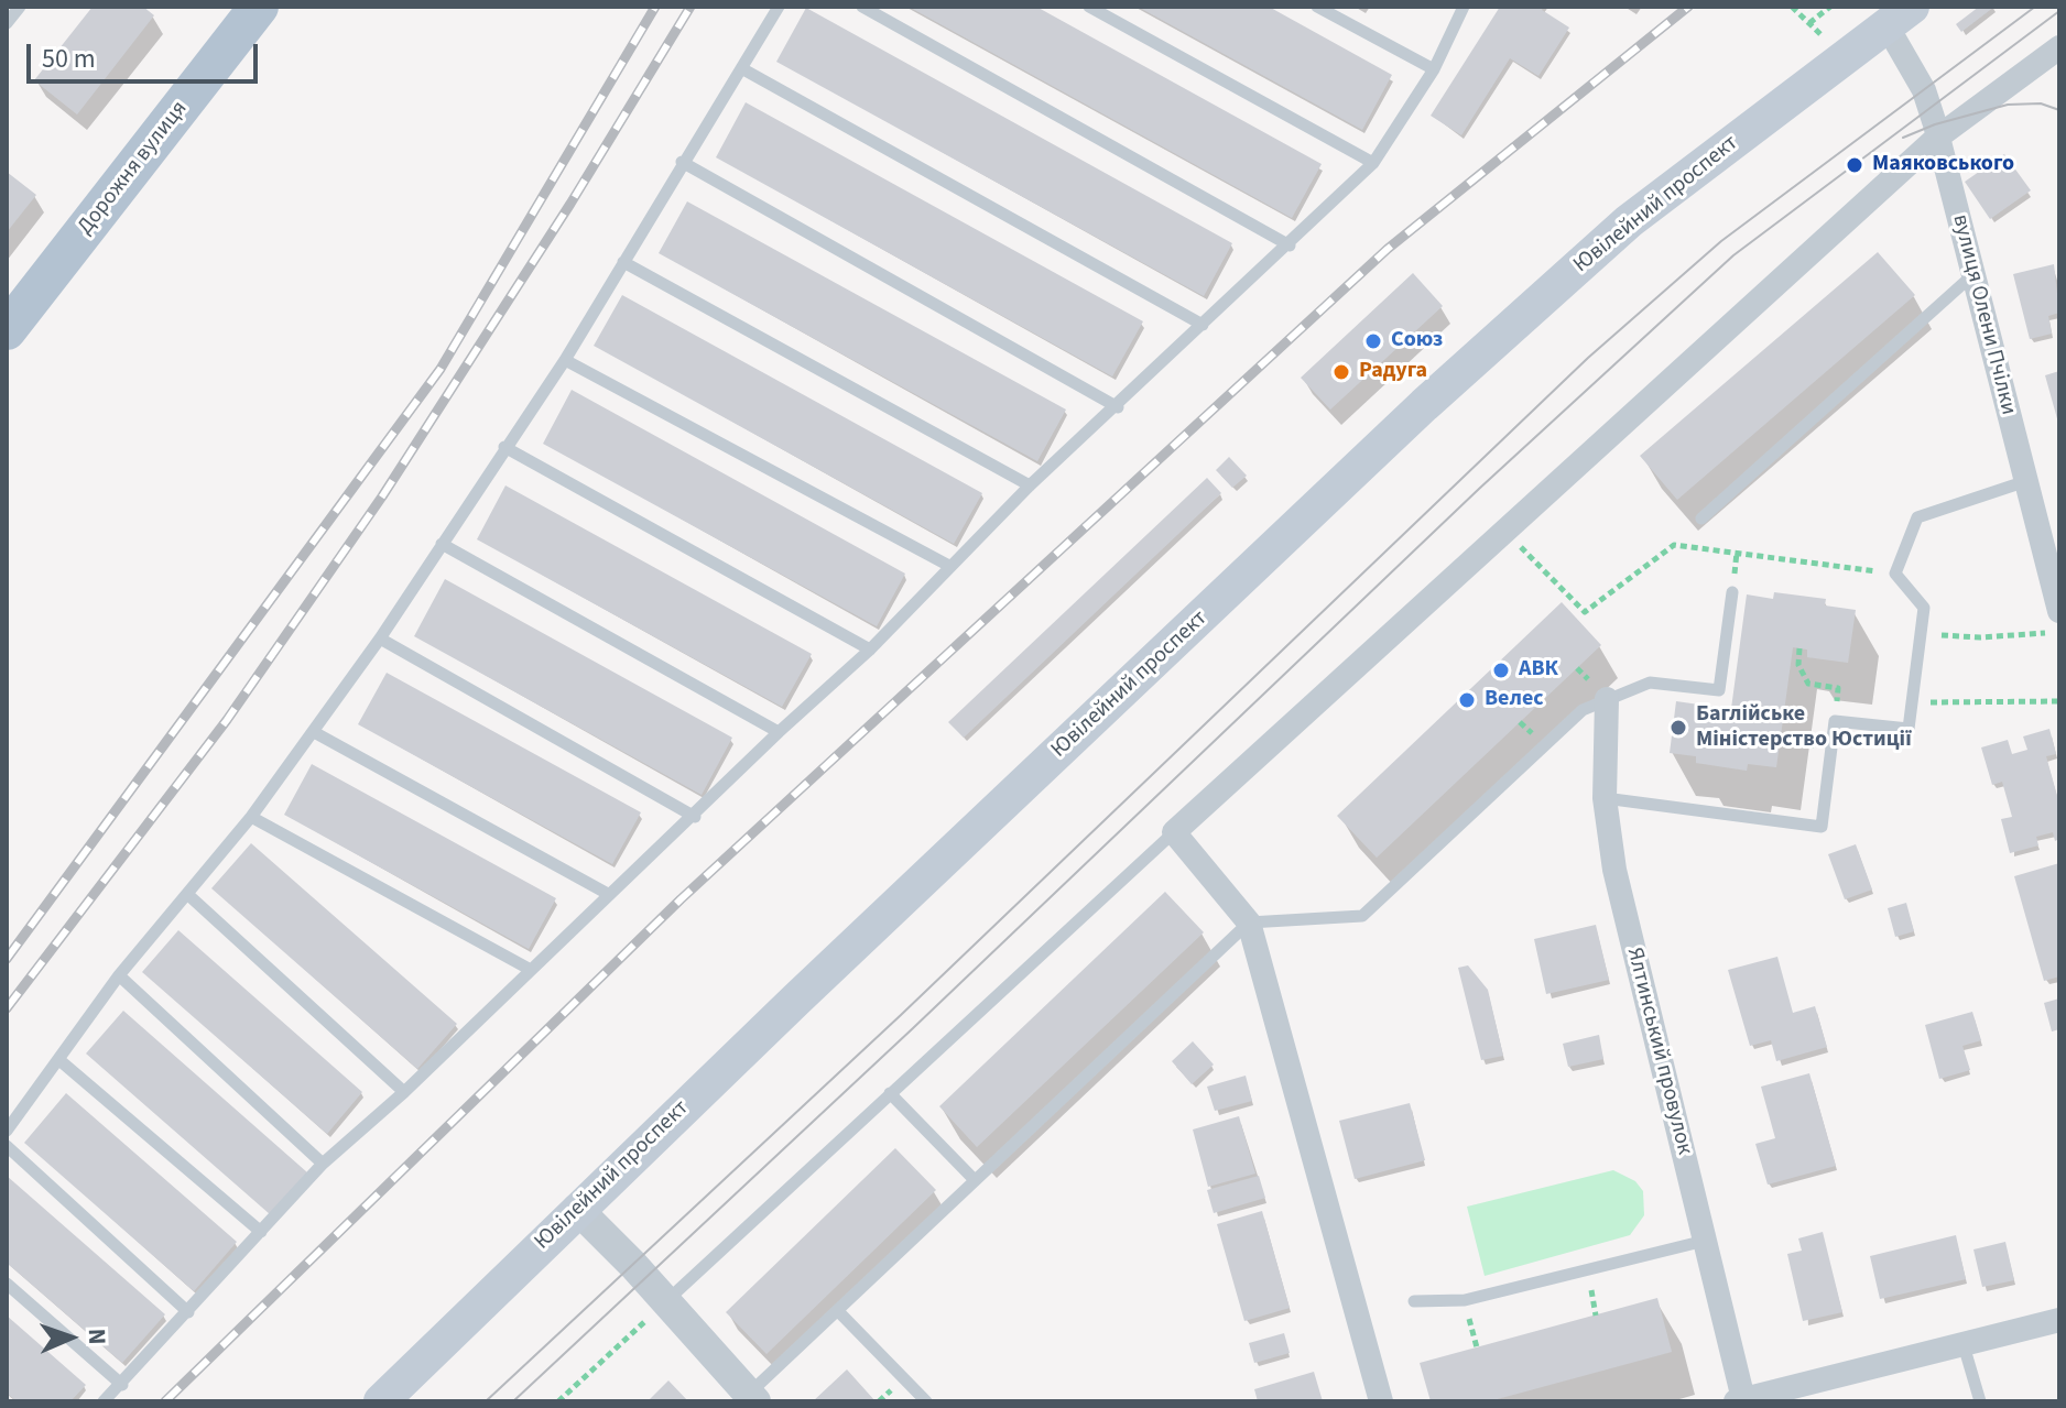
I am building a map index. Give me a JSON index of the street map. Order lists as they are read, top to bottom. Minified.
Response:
{"streets":{"main road":["Дорожня вулиця","Ювілейний проспект"],"street":["вулиця Олени Пчілки","Ялтинський провулок"]},"crossings":[["Ювілейний проспект","вулиця Олени Пчілки"]],"places":["Маяковського","Союз","Радуга","АВК","Велес","Баглійське Міністерство Юстиції"],"scale_bar":"50 m","north":"right"}
